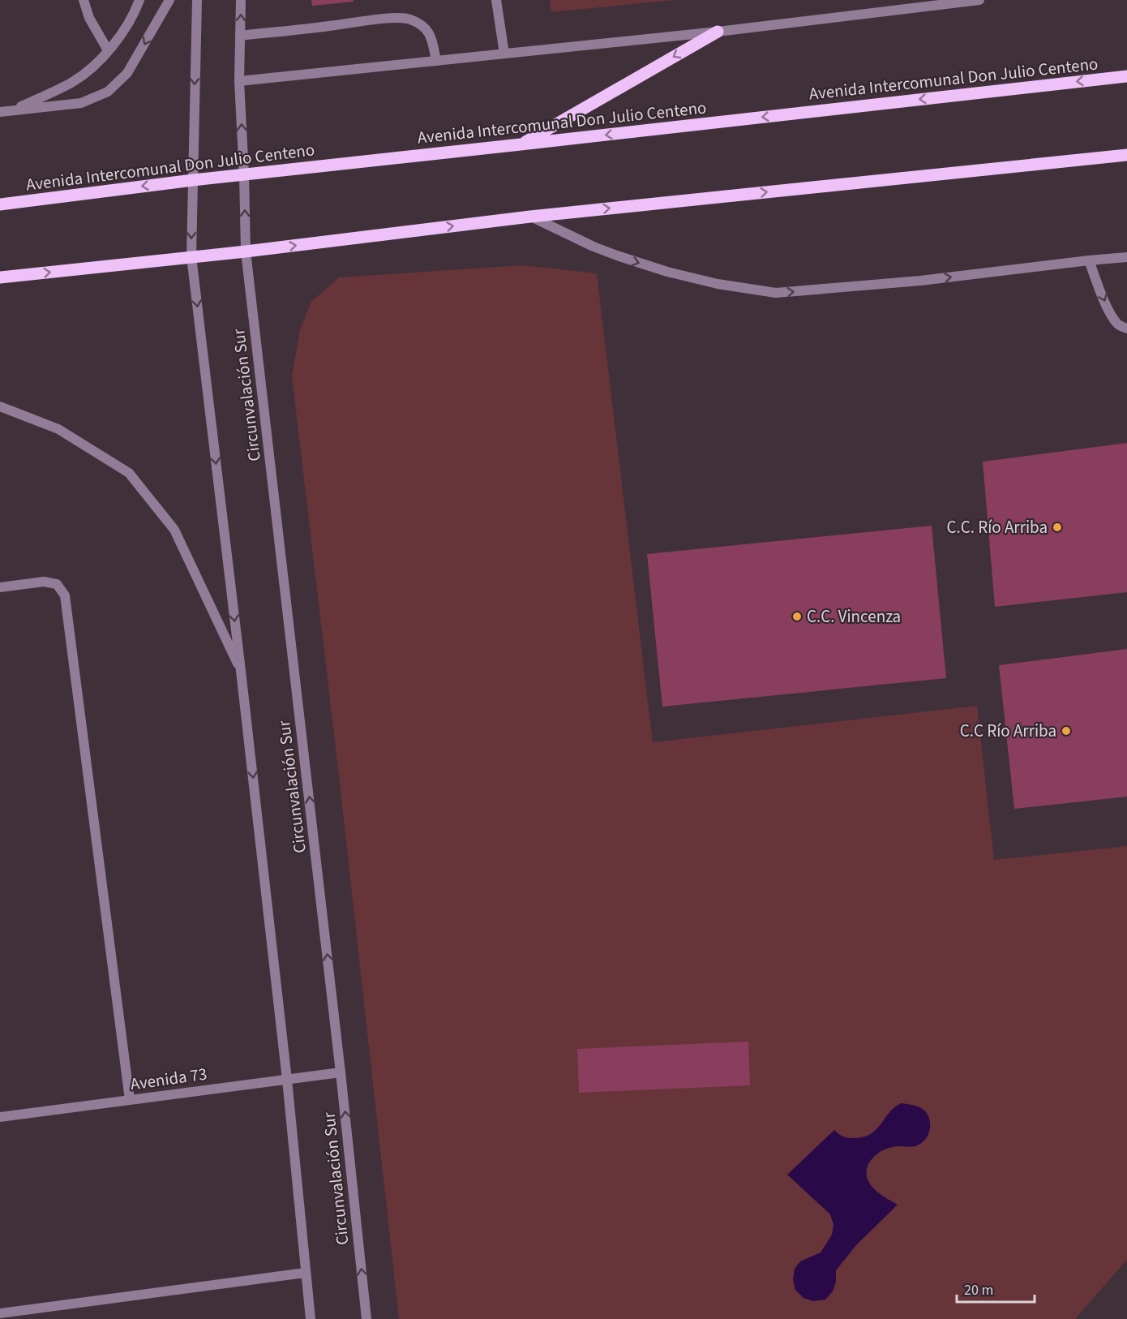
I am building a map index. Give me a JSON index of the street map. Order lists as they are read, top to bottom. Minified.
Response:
{"streets":{"main road":["Avenida Intercomunal Don Julio Centeno"],"street":["Circunvalación Sur","Avenida 73"]},"crossings":[["Avenida Intercomunal Don Julio Centeno","Circunvalación Sur"],["Circunvalación Sur","Avenida 73"]],"places":["C.C. Río Arriba","C.C. Vincenza","C.C Río Arriba"],"scale_bar":"20 m"}
